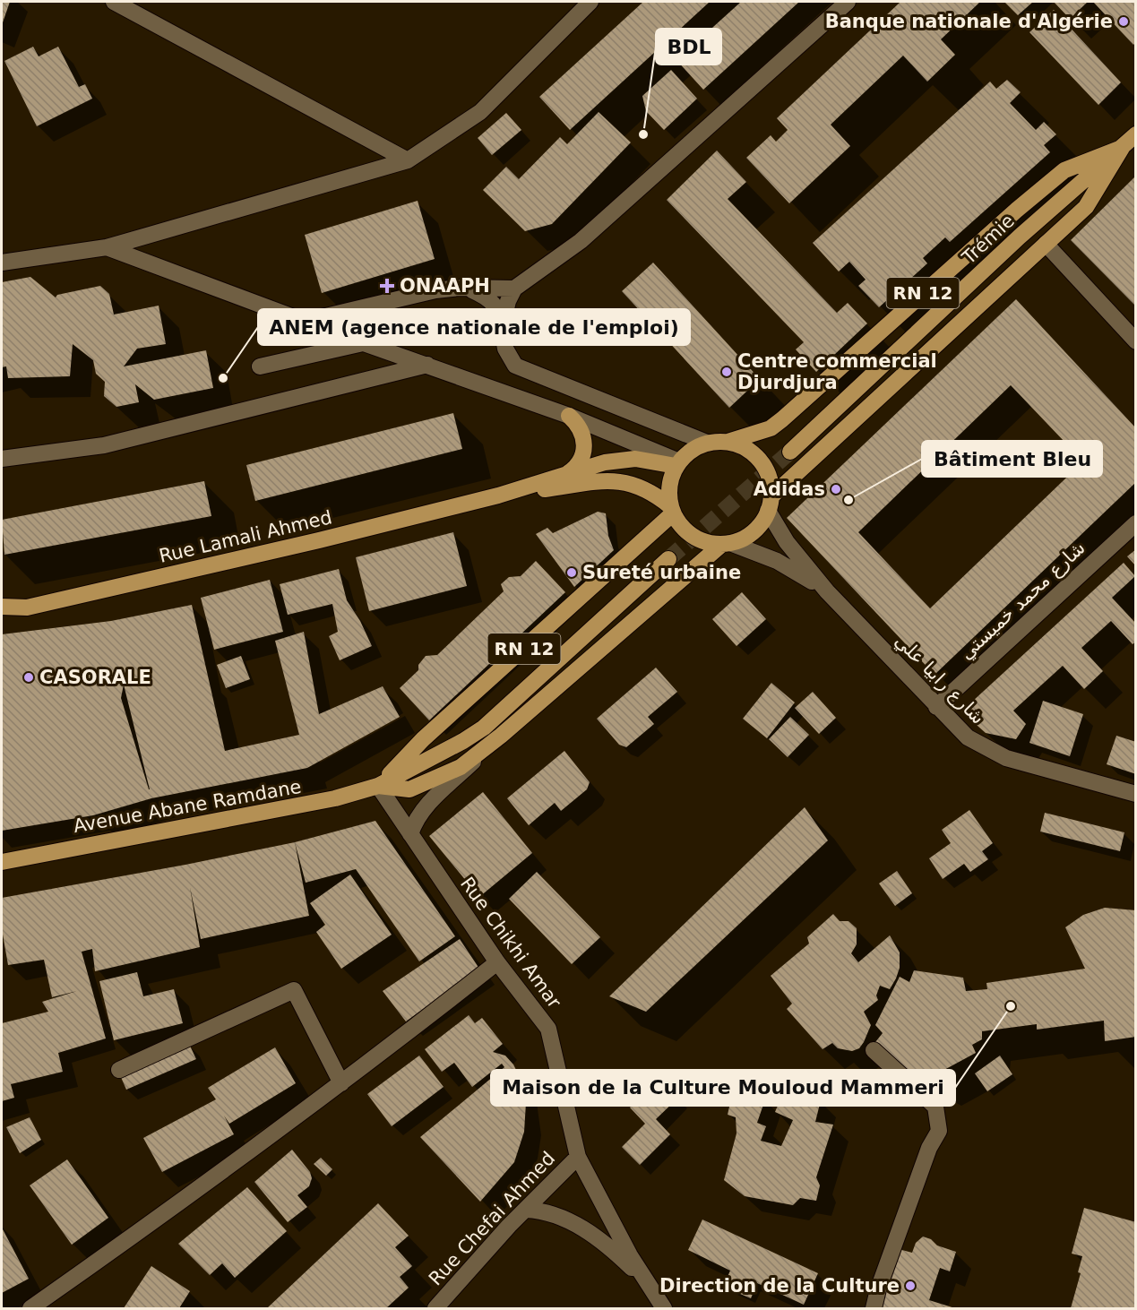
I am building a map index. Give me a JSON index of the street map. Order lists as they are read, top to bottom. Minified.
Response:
{"streets":{"main road":["Trémie","RN 12","Rue Lamali Ahmed","Avenue Abane Ramdane"],"street":["شارع محمد خميستي","شارع رابيا علي","Rue Chikhi Amar","Rue Chefai Ahmed"]},"crossings":[["Trémie","RN 12"],["RN 12","Rue Lamali Ahmed"],["RN 12","Avenue Abane Ramdane"],["RN 12","Rue Chikhi Amar"],["Rue Lamali Ahmed","Avenue Abane Ramdane"],["شارع محمد خميستي","شارع رابيا علي"],["Avenue Abane Ramdane","Rue Chikhi Amar"],["Rue Chikhi Amar","Rue Chefai Ahmed"]],"places":{"other":["Banque nationale d'Algérie","BDL","Centre commercial Djurdjura","ANEM (agence nationale de l'emploi)","Adidas","Bâtiment Bleu","Sureté urbaine","CASORALE","Maison de la Culture Mouloud Mammeri","Direction de la Culture"],"health":["ONAAPH"]}}
